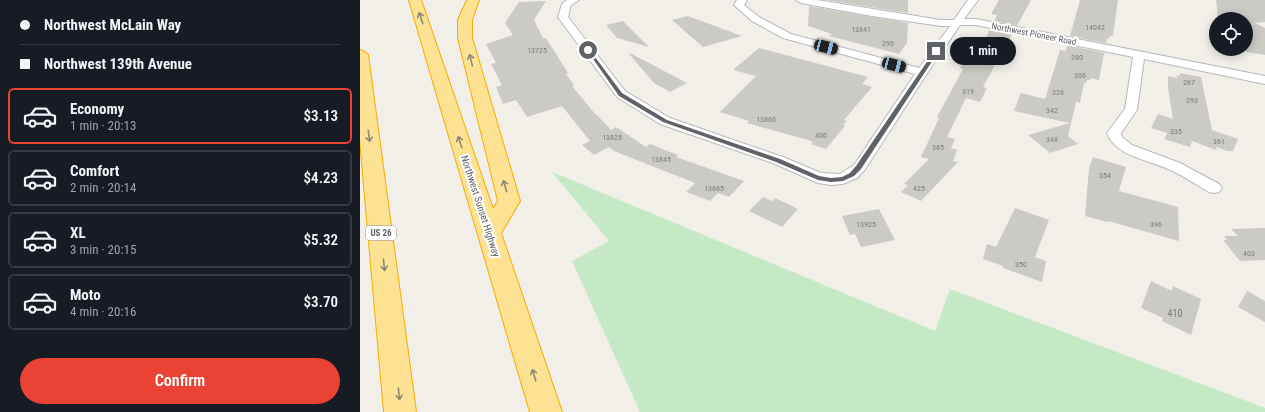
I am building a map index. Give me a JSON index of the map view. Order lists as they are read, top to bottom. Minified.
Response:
{"streets":{"highway":["Northwest Sunset Highway","US 26"],"street":["Northwest Pioneer Road"]},"house_numbers":["14042","13841","290","13725","280","306","267","319","328","293","342","13860","335","400","13825","348","361","385","13845","354","13865","425","13925","396","403","350","410"],"page":{"banner":["Northwest McLain Way","Northwest 139th Avenue"],"bubble":"1 min","list":[{"name":"Economy","note":"1 min · 20:13","value":"$3.13"},{"name":"Comfort","note":"2 min · 20:14","value":"$4.23"},{"name":"XL","note":"3 min · 20:15","value":"$5.32"},{"name":"Moto","note":"4 min · 20:16","value":"$3.70"}],"buttons":"Confirm"}}
